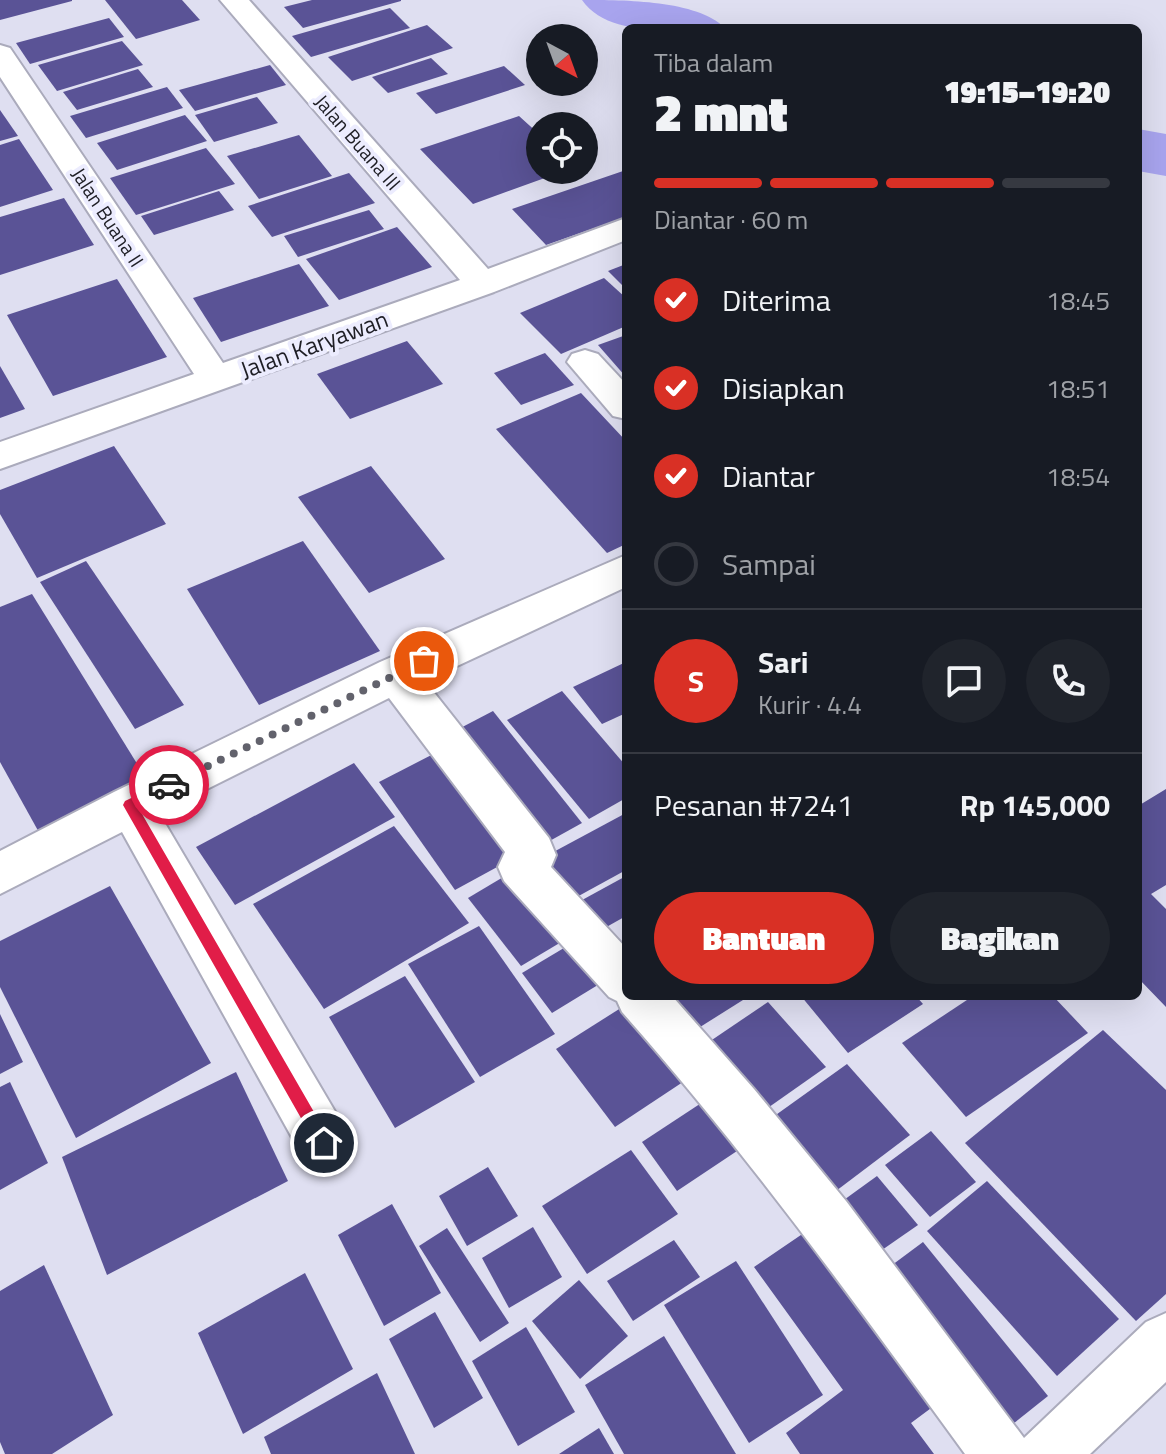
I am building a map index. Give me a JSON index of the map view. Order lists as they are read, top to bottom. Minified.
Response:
{"streets":{"street":["Jalan Buana III","Jalan Buana II","Jalan Karyawan"]},"crossings":[["Jalan Buana III","Jalan Karyawan"],["Jalan Buana II","Jalan Karyawan"]],"north":"bottom right","page":{"heading":["2 mnt","Tiba dalam","19:15–19:20"],"panel":["Sari","Kurir · 4.4","Pesanan #7241","Rp 145,000"],"bar":"Diantar · 60 m","list":[["Diterima","18:45"],["Disiapkan","18:51"],["Diantar","18:54"],"Sampai"],"round":"S","buttons":["Bantuan","Bagikan"]}}
